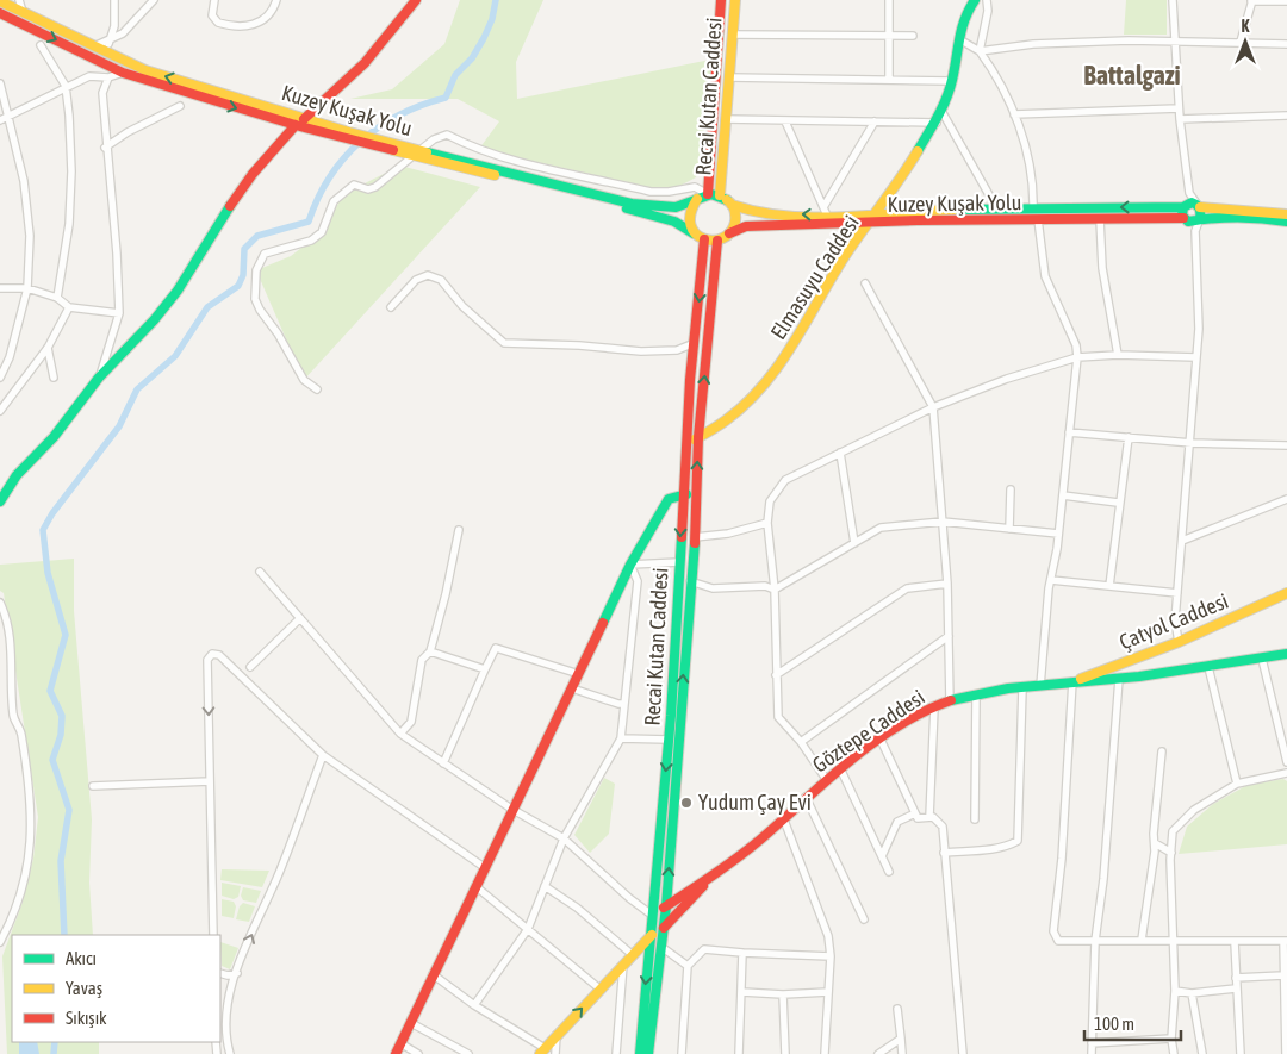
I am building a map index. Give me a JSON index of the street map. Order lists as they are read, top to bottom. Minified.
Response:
{"streets":{"main road":["Recai Kutan Caddesi","Kuzey Kuşak Yolu","Elmasuyu Caddesi","Çatyol Caddesi","Göztepe Caddesi"]},"crossings":[["Recai Kutan Caddesi","Kuzey Kuşak Yolu"],["Recai Kutan Caddesi","Elmasuyu Caddesi"],["Recai Kutan Caddesi","Göztepe Caddesi"],["Kuzey Kuşak Yolu","Elmasuyu Caddesi"],["Çatyol Caddesi","Göztepe Caddesi"]],"districts":["Battalgazi"],"places":["Yudum Çay Evi"],"legend":["Akıcı","Yavaş","Sıkışık"],"scale_bar":"100 m","north":"top"}
